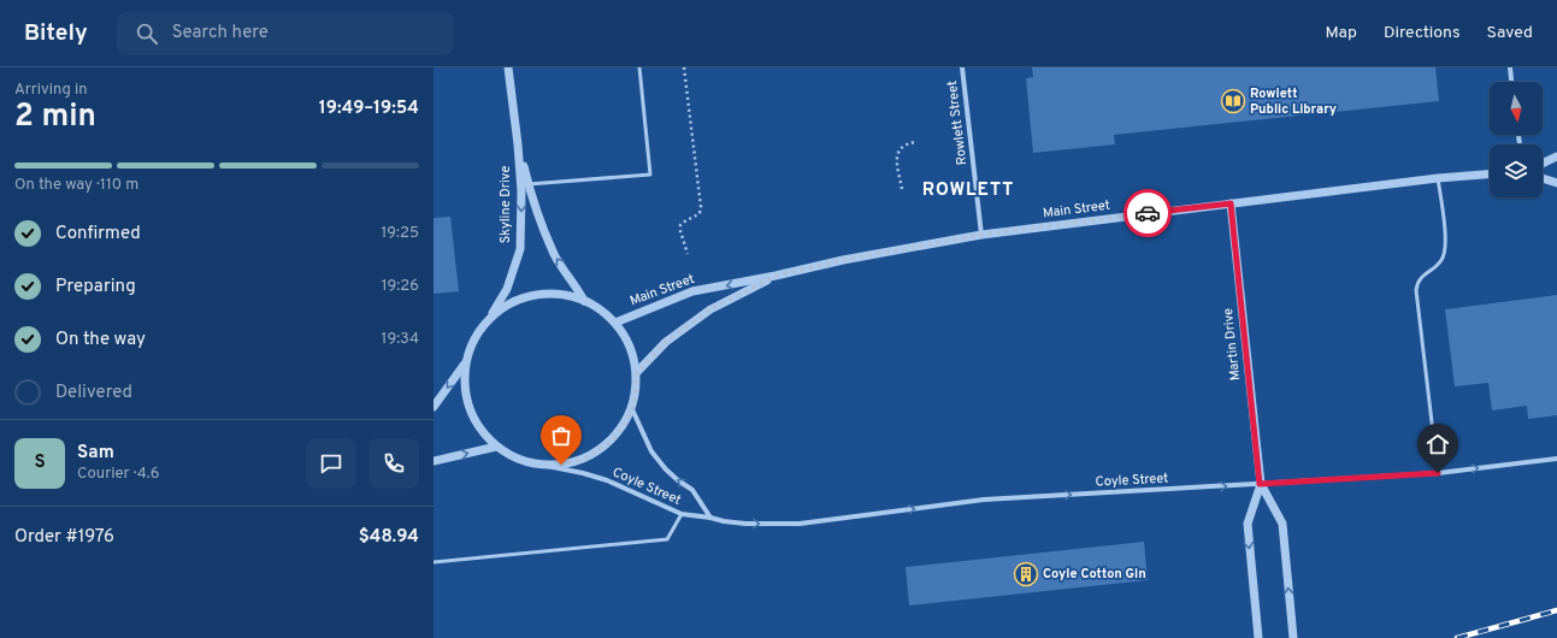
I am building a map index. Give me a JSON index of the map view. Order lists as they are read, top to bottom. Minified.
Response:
{"streets":{"street":["Rowlett Street","Skyline Drive","Main Street","Martin Drive","Coyle Street"]},"crossings":[["Rowlett Street","Main Street"],["Main Street","Martin Drive"],["Martin Drive","Coyle Street"]],"districts":["ROWLETT"],"places":{"library":["Rowlett Public Library"],"building":["Coyle Cotton Gin"]},"north":"bottom","page":{"header":"Bitely","search":"Search here","nav":["Map","Directions","Saved"],"heading":["2 min","Arriving in","19:49–19:54"],"panel":["Sam","Courier · 4.6","Order #1976","$48.94"],"bar":"On the way · 110 m","list":[["Confirmed","19:25"],["Preparing","19:26"],["On the way","19:34"],"Delivered"],"round":"S"}}
